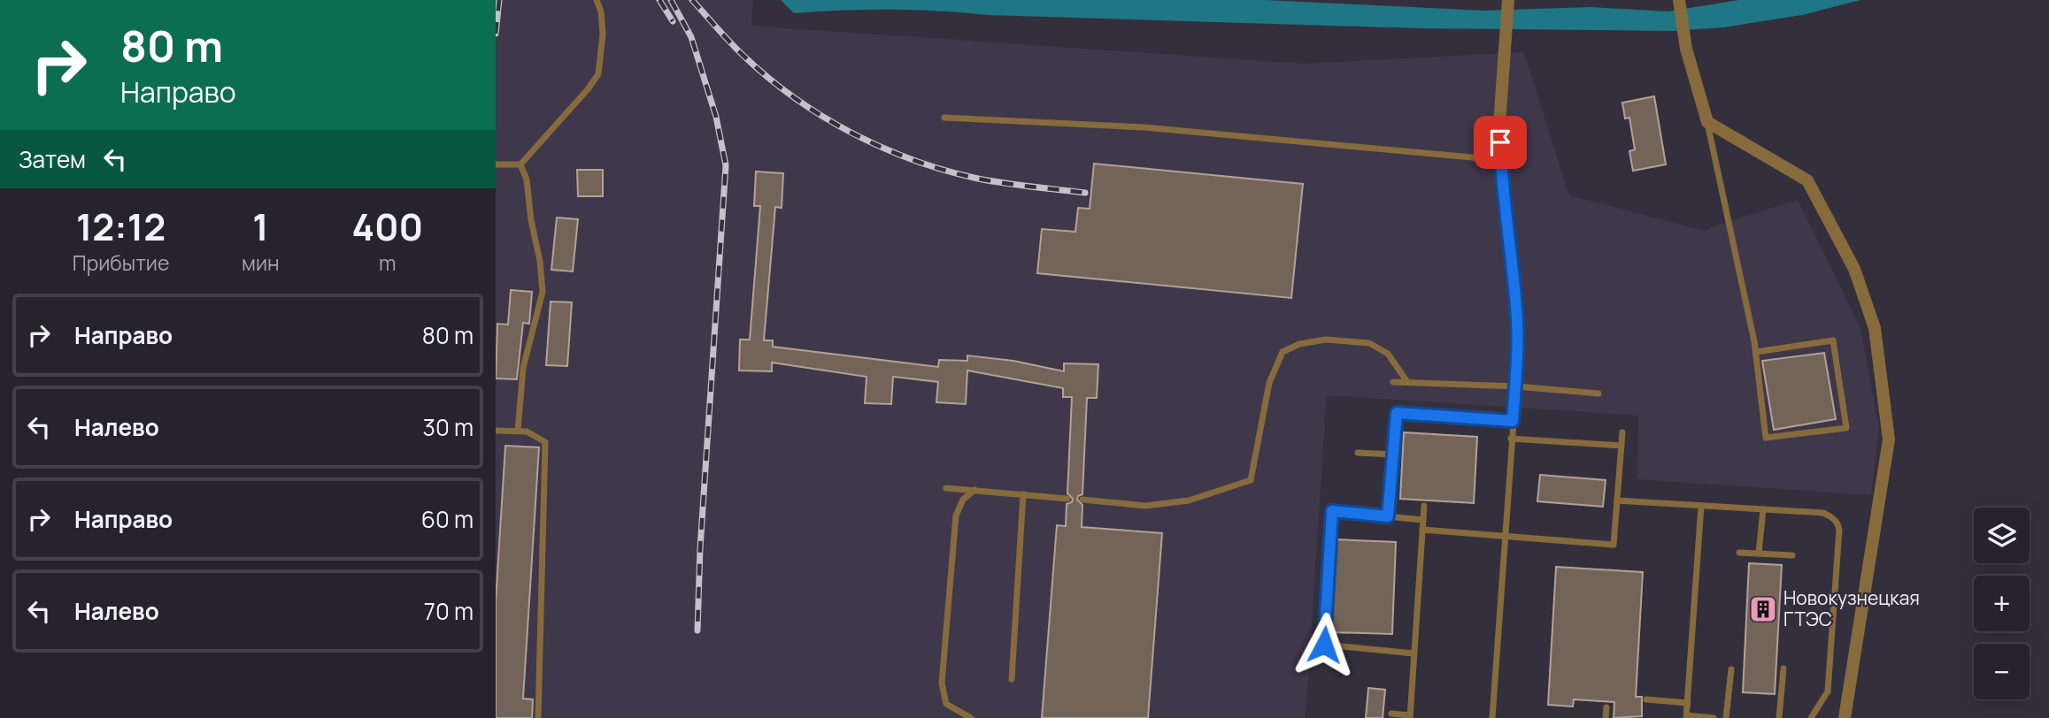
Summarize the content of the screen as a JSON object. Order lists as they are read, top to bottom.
{
  "places": {
    "building": ["Новокузнецкая ГТЭС"]
  },
  "page": {
    "turn": ["80 m", "Направо"],
    "then": "Затем",
    "eta": [
      "12:12",
      "Прибытие",
      "1",
      "мин",
      "400",
      "m"
    ],
    "list": [
      {
        "name": "Направо",
        "value": "80 m"
      },
      {
        "name": "Налево",
        "value": "30 m"
      },
      {
        "name": "Направо",
        "value": "60 m"
      },
      {
        "name": "Налево",
        "value": "70 m"
      }
    ],
    "map_buttons": ["+", "−"]
  }
}
